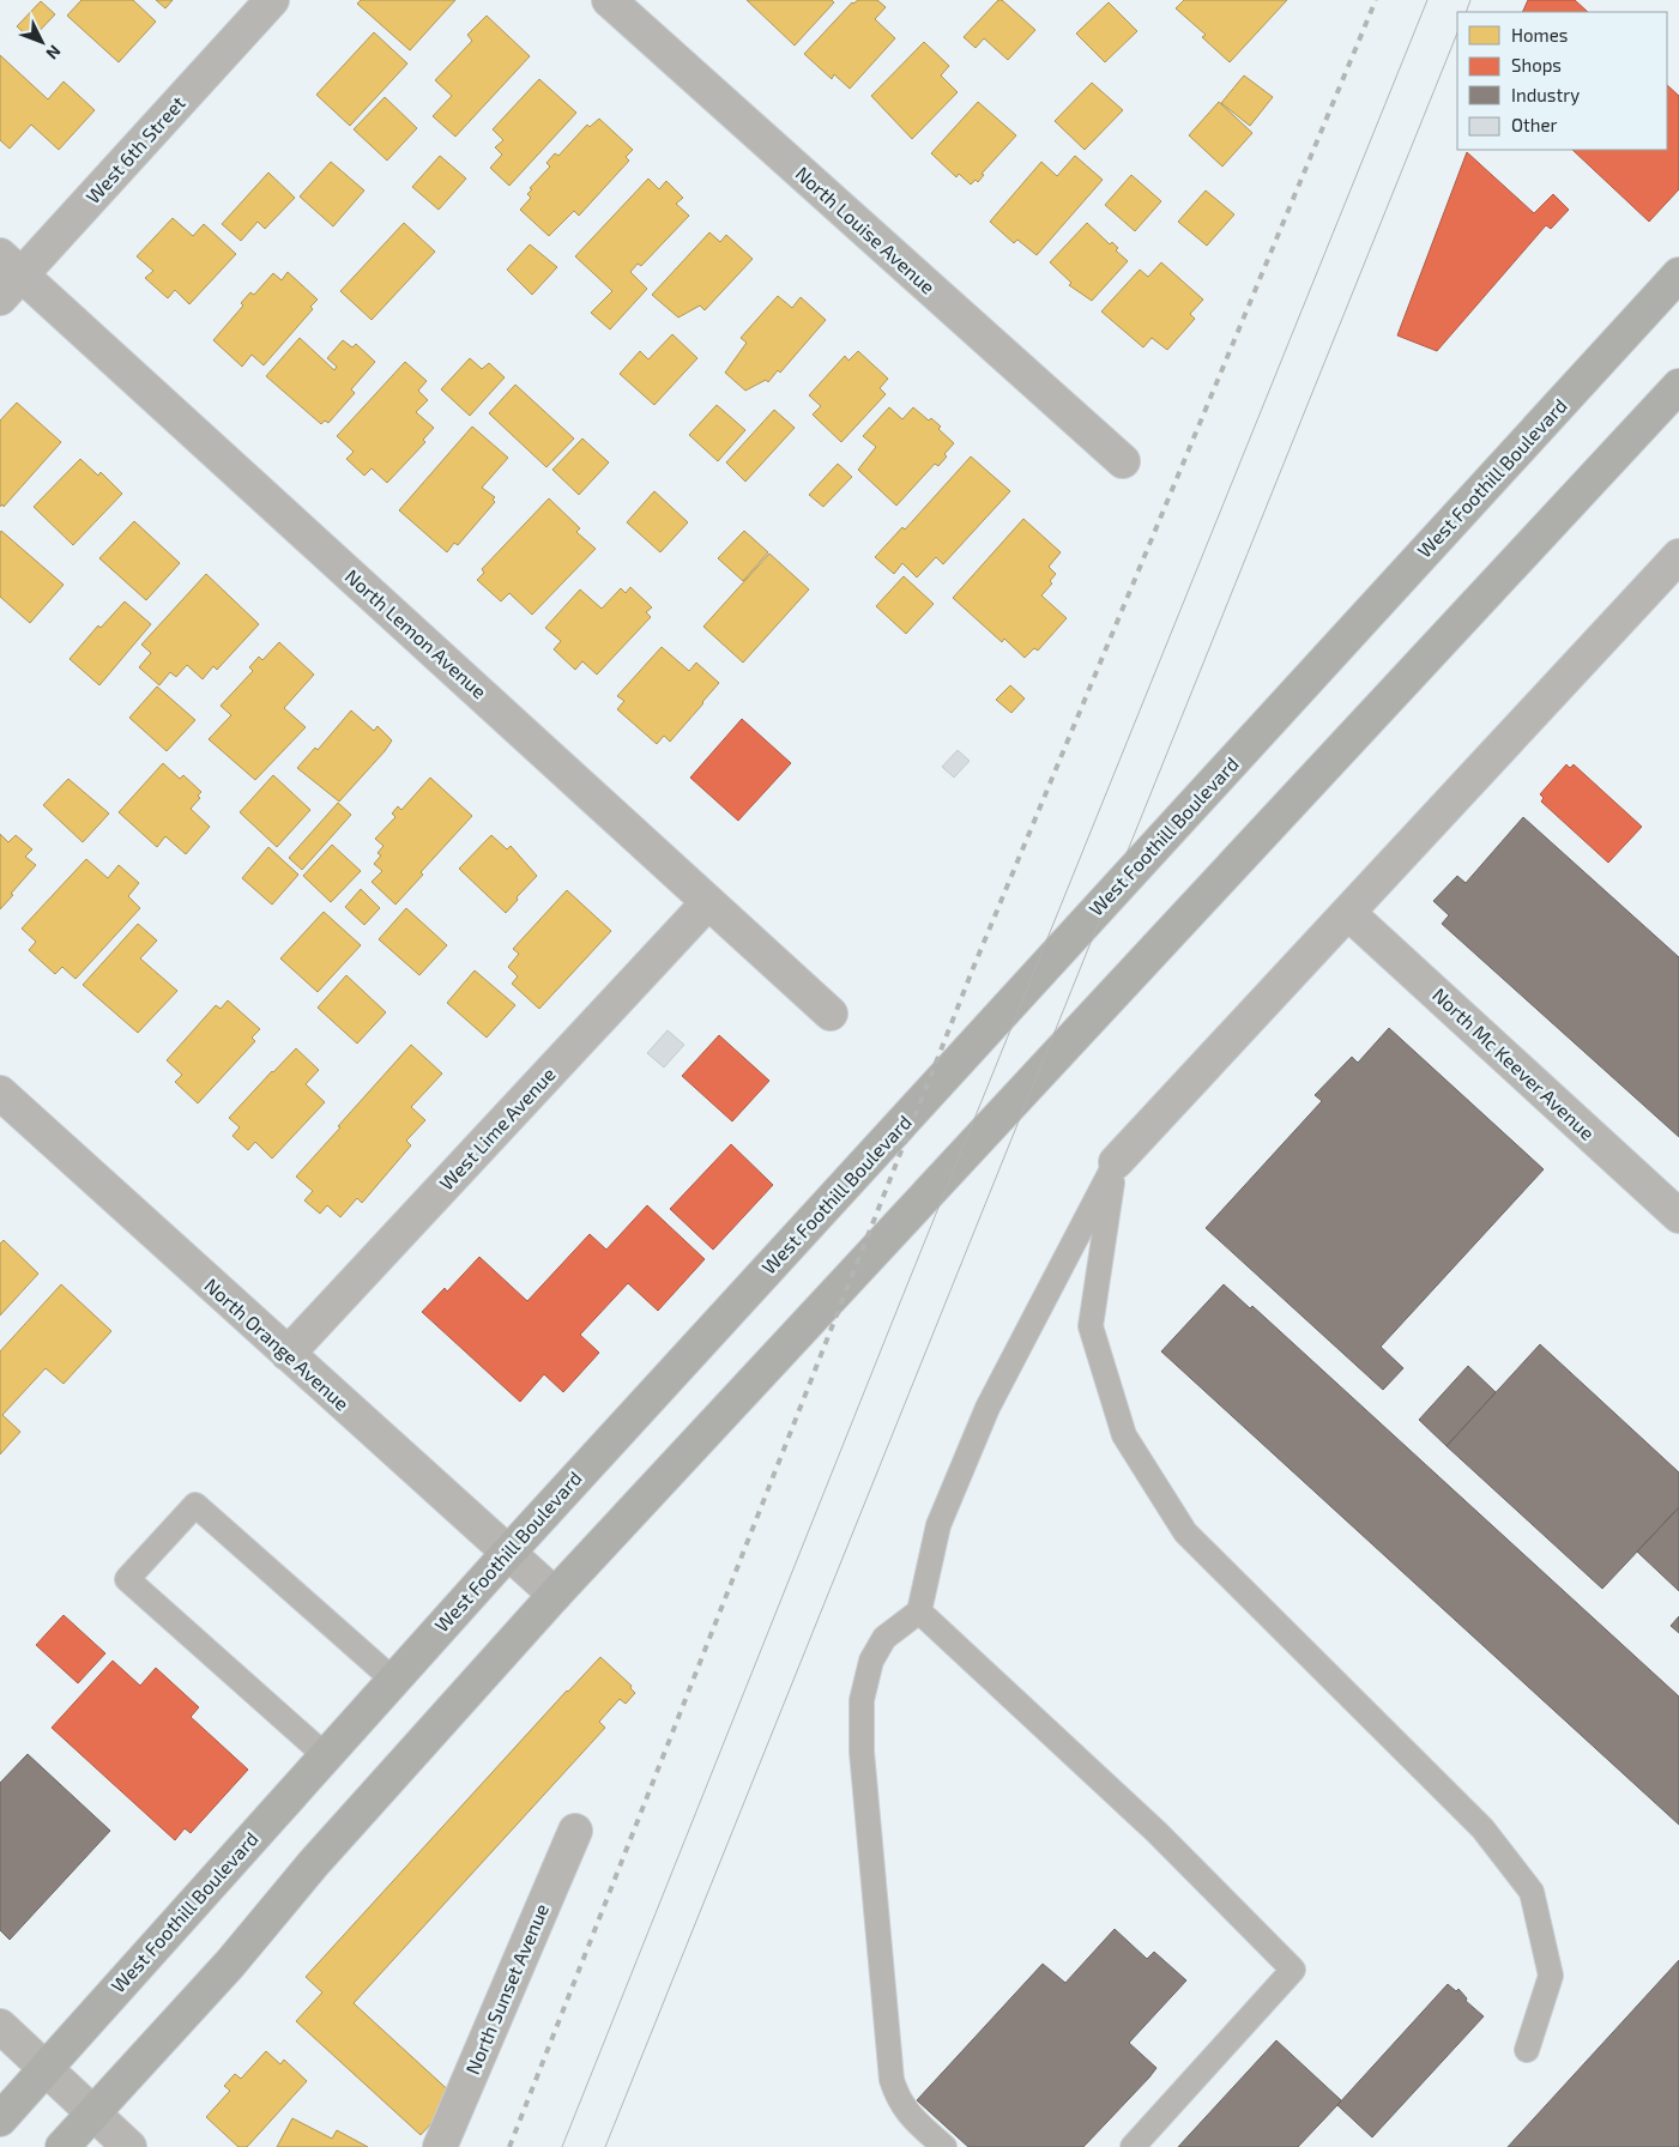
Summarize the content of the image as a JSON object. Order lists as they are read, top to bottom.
{
  "streets": {
    "main road": ["West Foothill Boulevard"],
    "street": [
      "West 6th Street",
      "North Louise Avenue",
      "North Lemon Avenue",
      "North Mc Keever Avenue",
      "West Lime Avenue",
      "North Orange Avenue",
      "North Sunset Avenue"
    ]
  },
  "crossings": [
    ["West 6th Street", "North Lemon Avenue"],
    ["West Foothill Boulevard", "North Orange Avenue"],
    ["North Lemon Avenue", "West Lime Avenue"],
    ["West Lime Avenue", "North Orange Avenue"]
  ],
  "legend": [
    "Homes",
    "Shops",
    "Industry",
    "Other"
  ],
  "north": "bottom right"
}
